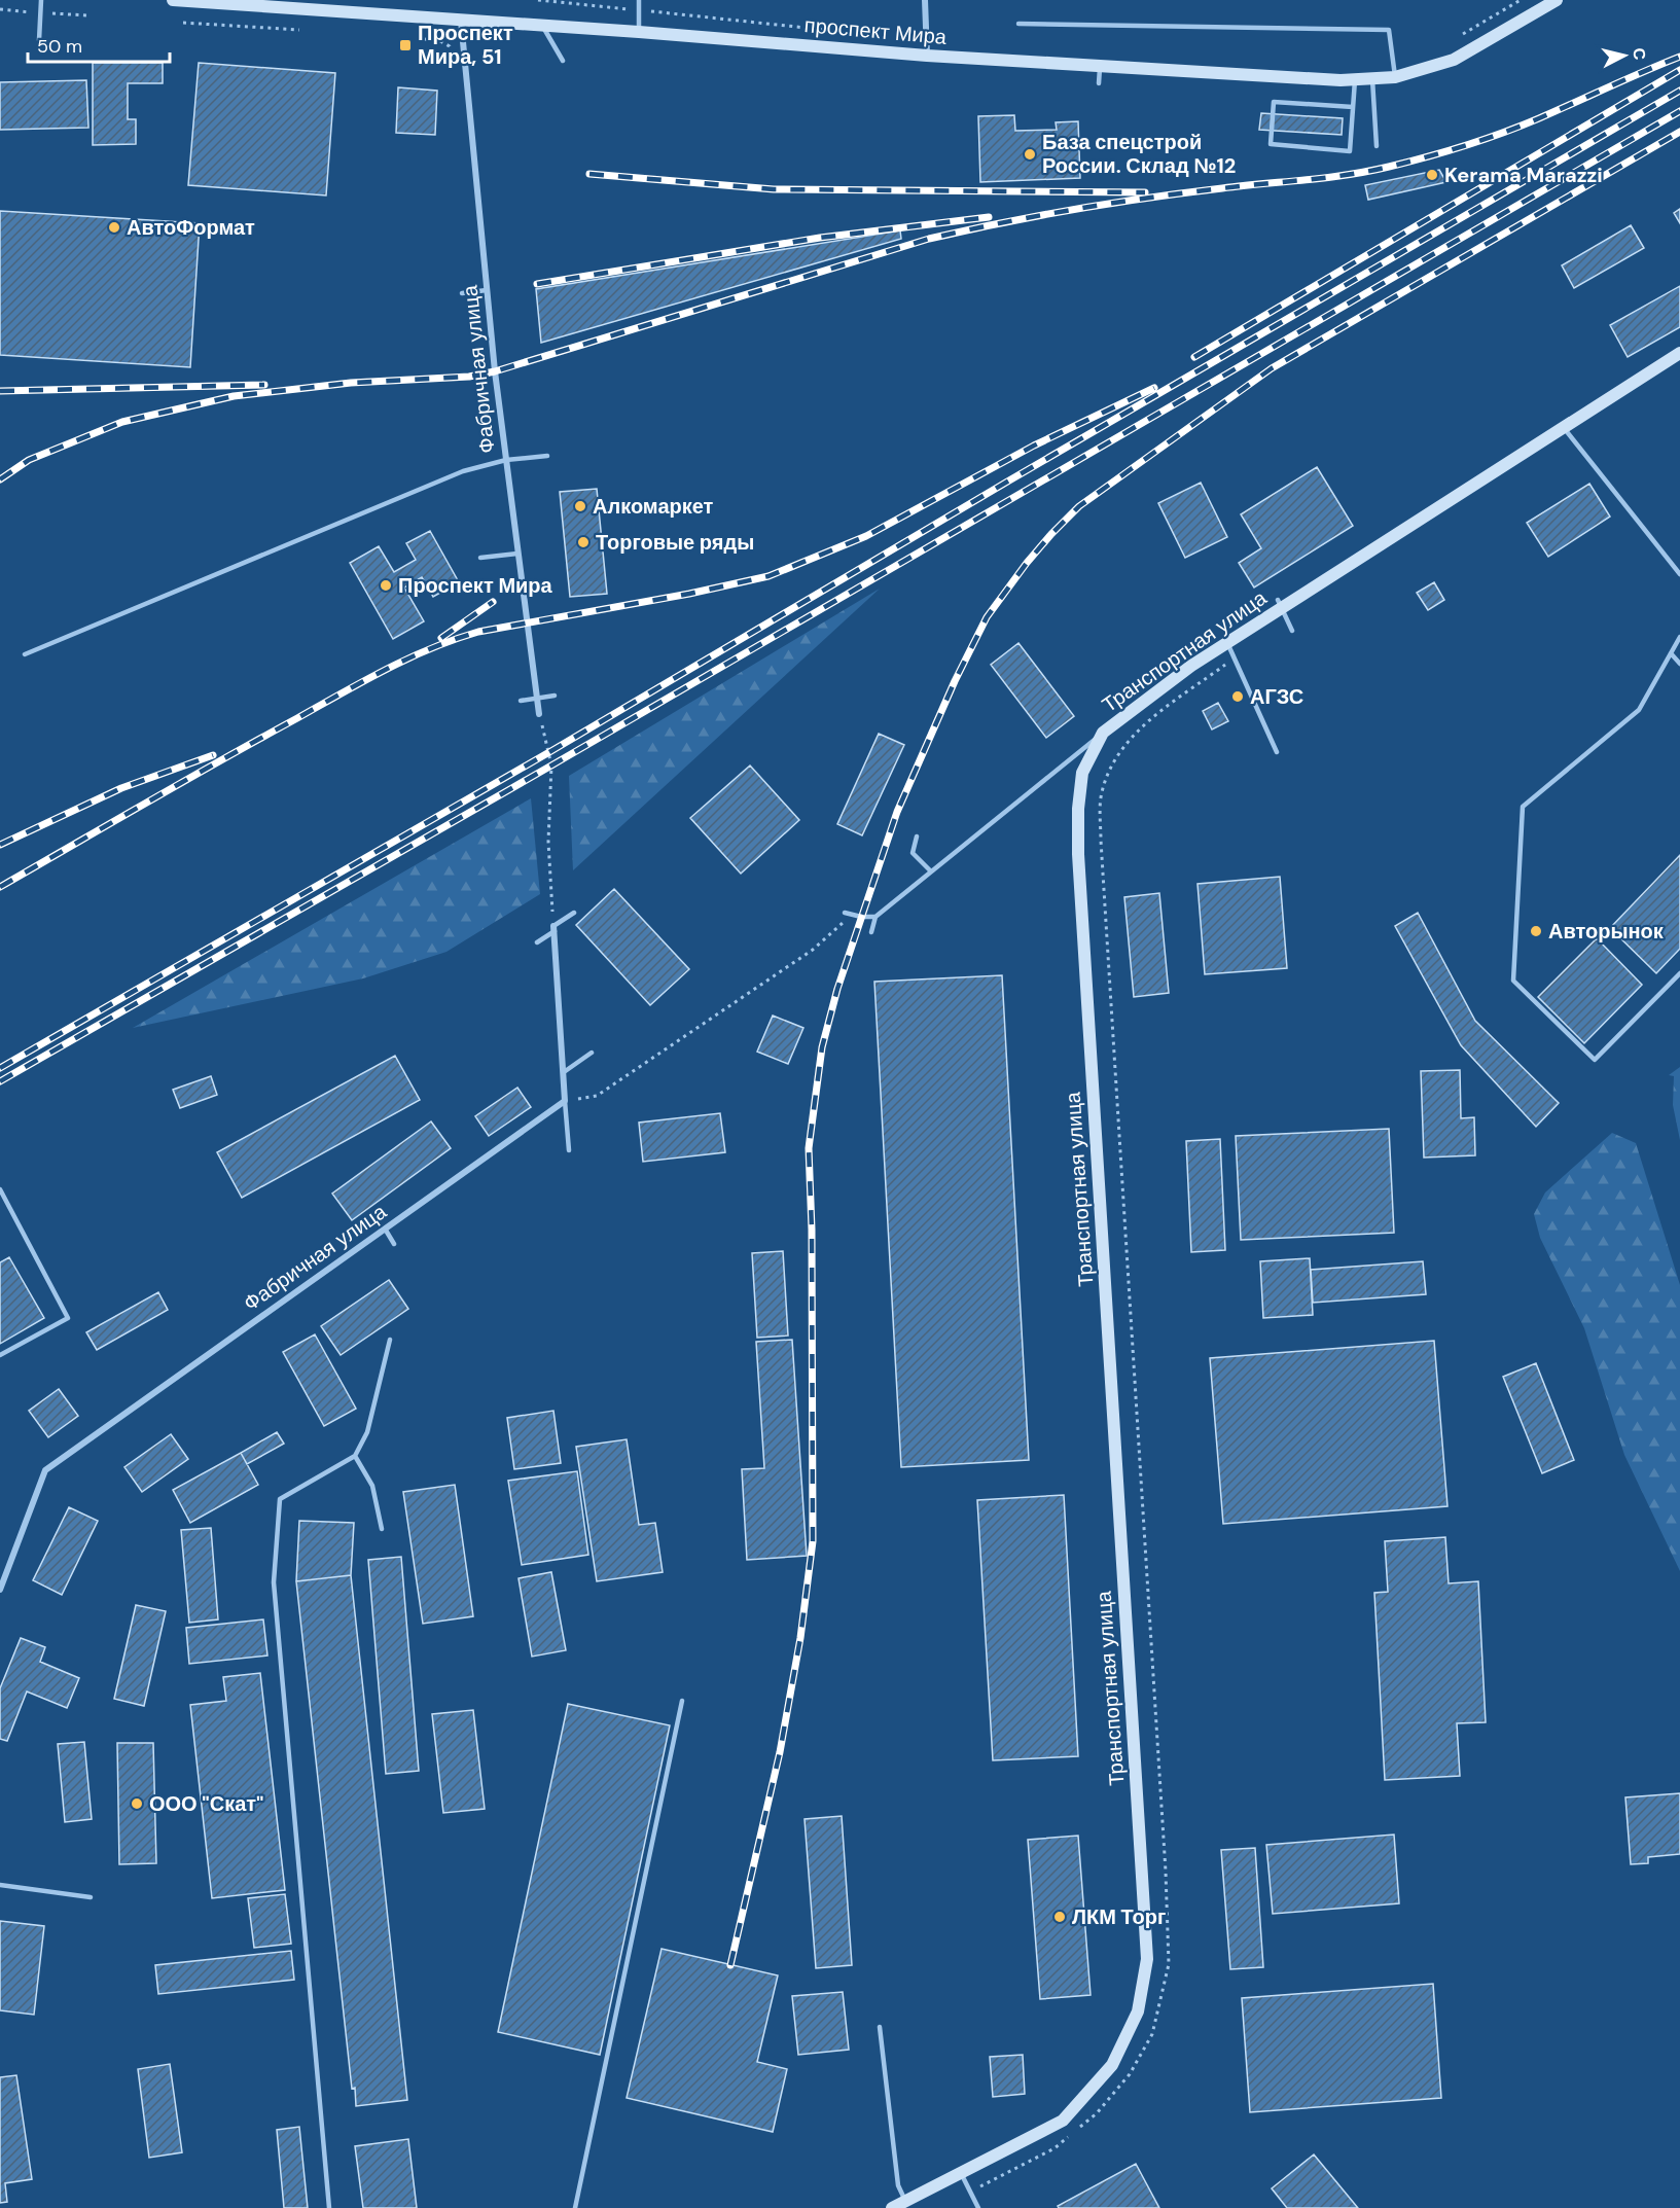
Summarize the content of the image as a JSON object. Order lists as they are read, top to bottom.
{
  "streets": {
    "street": ["проспект Мира", "Фабричная улица", "Транспортная улица"]
  },
  "crossings": [
    ["проспект Мира", "Фабричная улица"]
  ],
  "places": {
    "transit": ["Проспект Мира, 51"],
    "other": [
      "База спецстрой России. Склад №12",
      "Kerama Marazzi",
      "АвтоФормат",
      "Алкомаркет",
      "Торговые ряды",
      "Проспект Мира",
      "АГЗС",
      "Авторынок",
      "ООО \"Скат\"",
      "ЛКМ Торг"
    ]
  },
  "scale_bar": "50 m",
  "north": "right"
}
